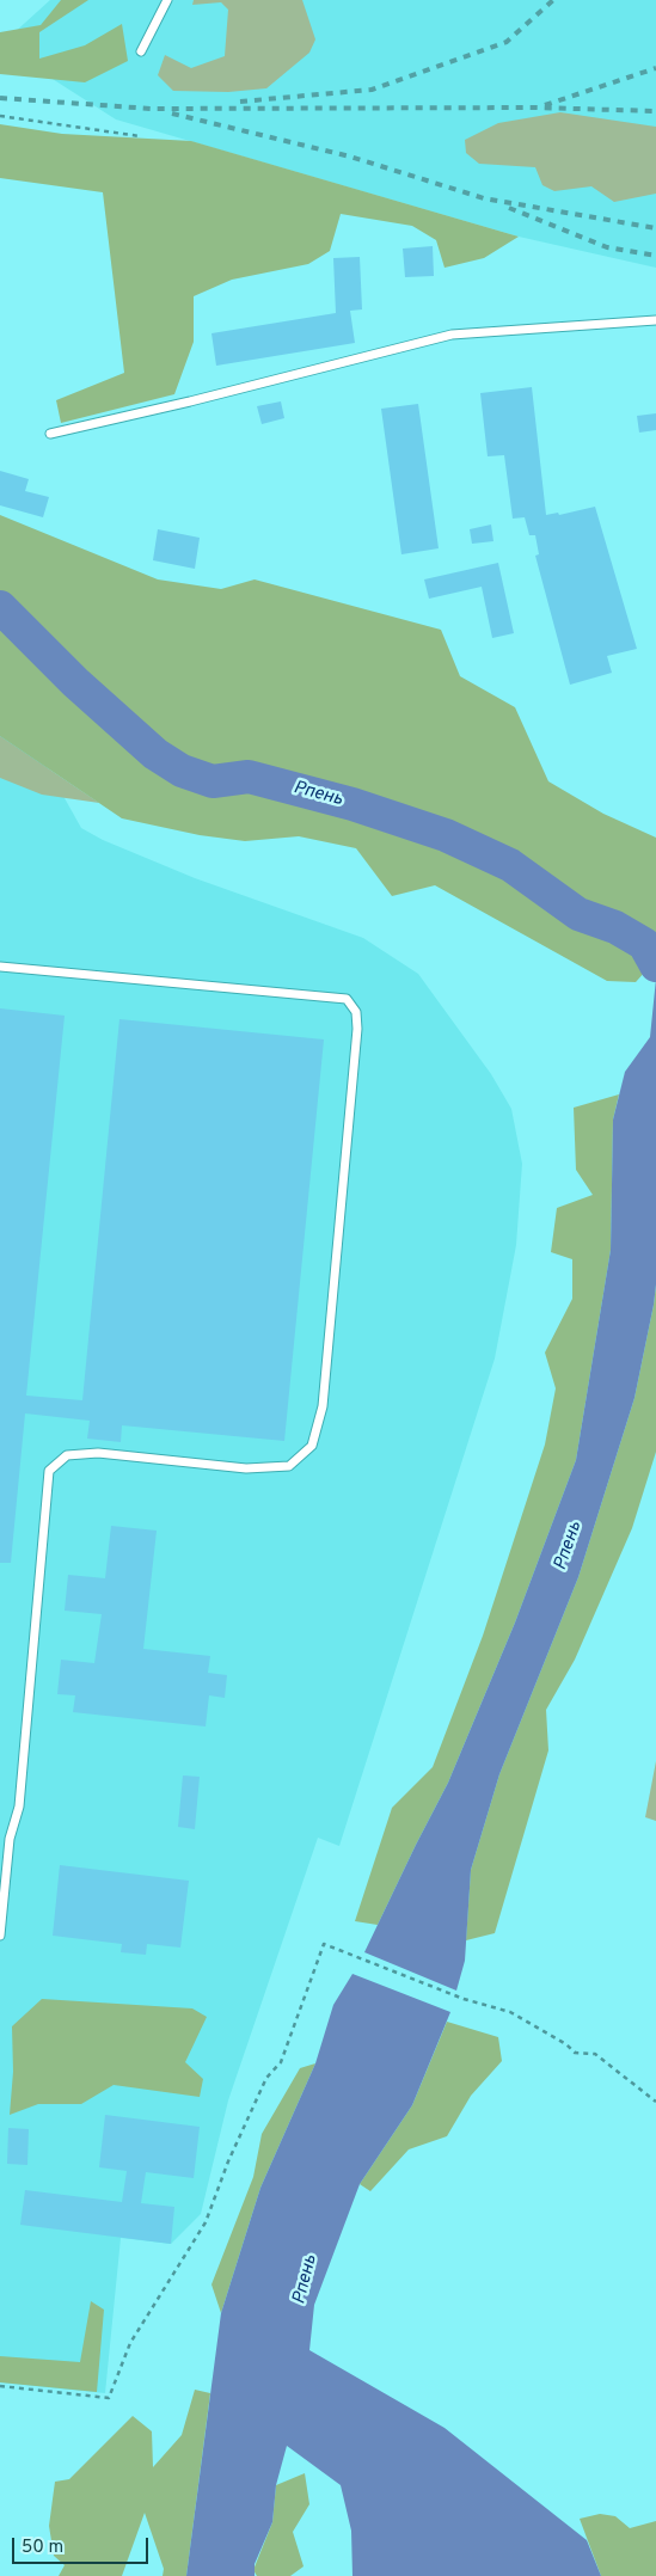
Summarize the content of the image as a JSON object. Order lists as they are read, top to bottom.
{
  "water": ["Рпень"],
  "scale_bar": "50 m"
}
